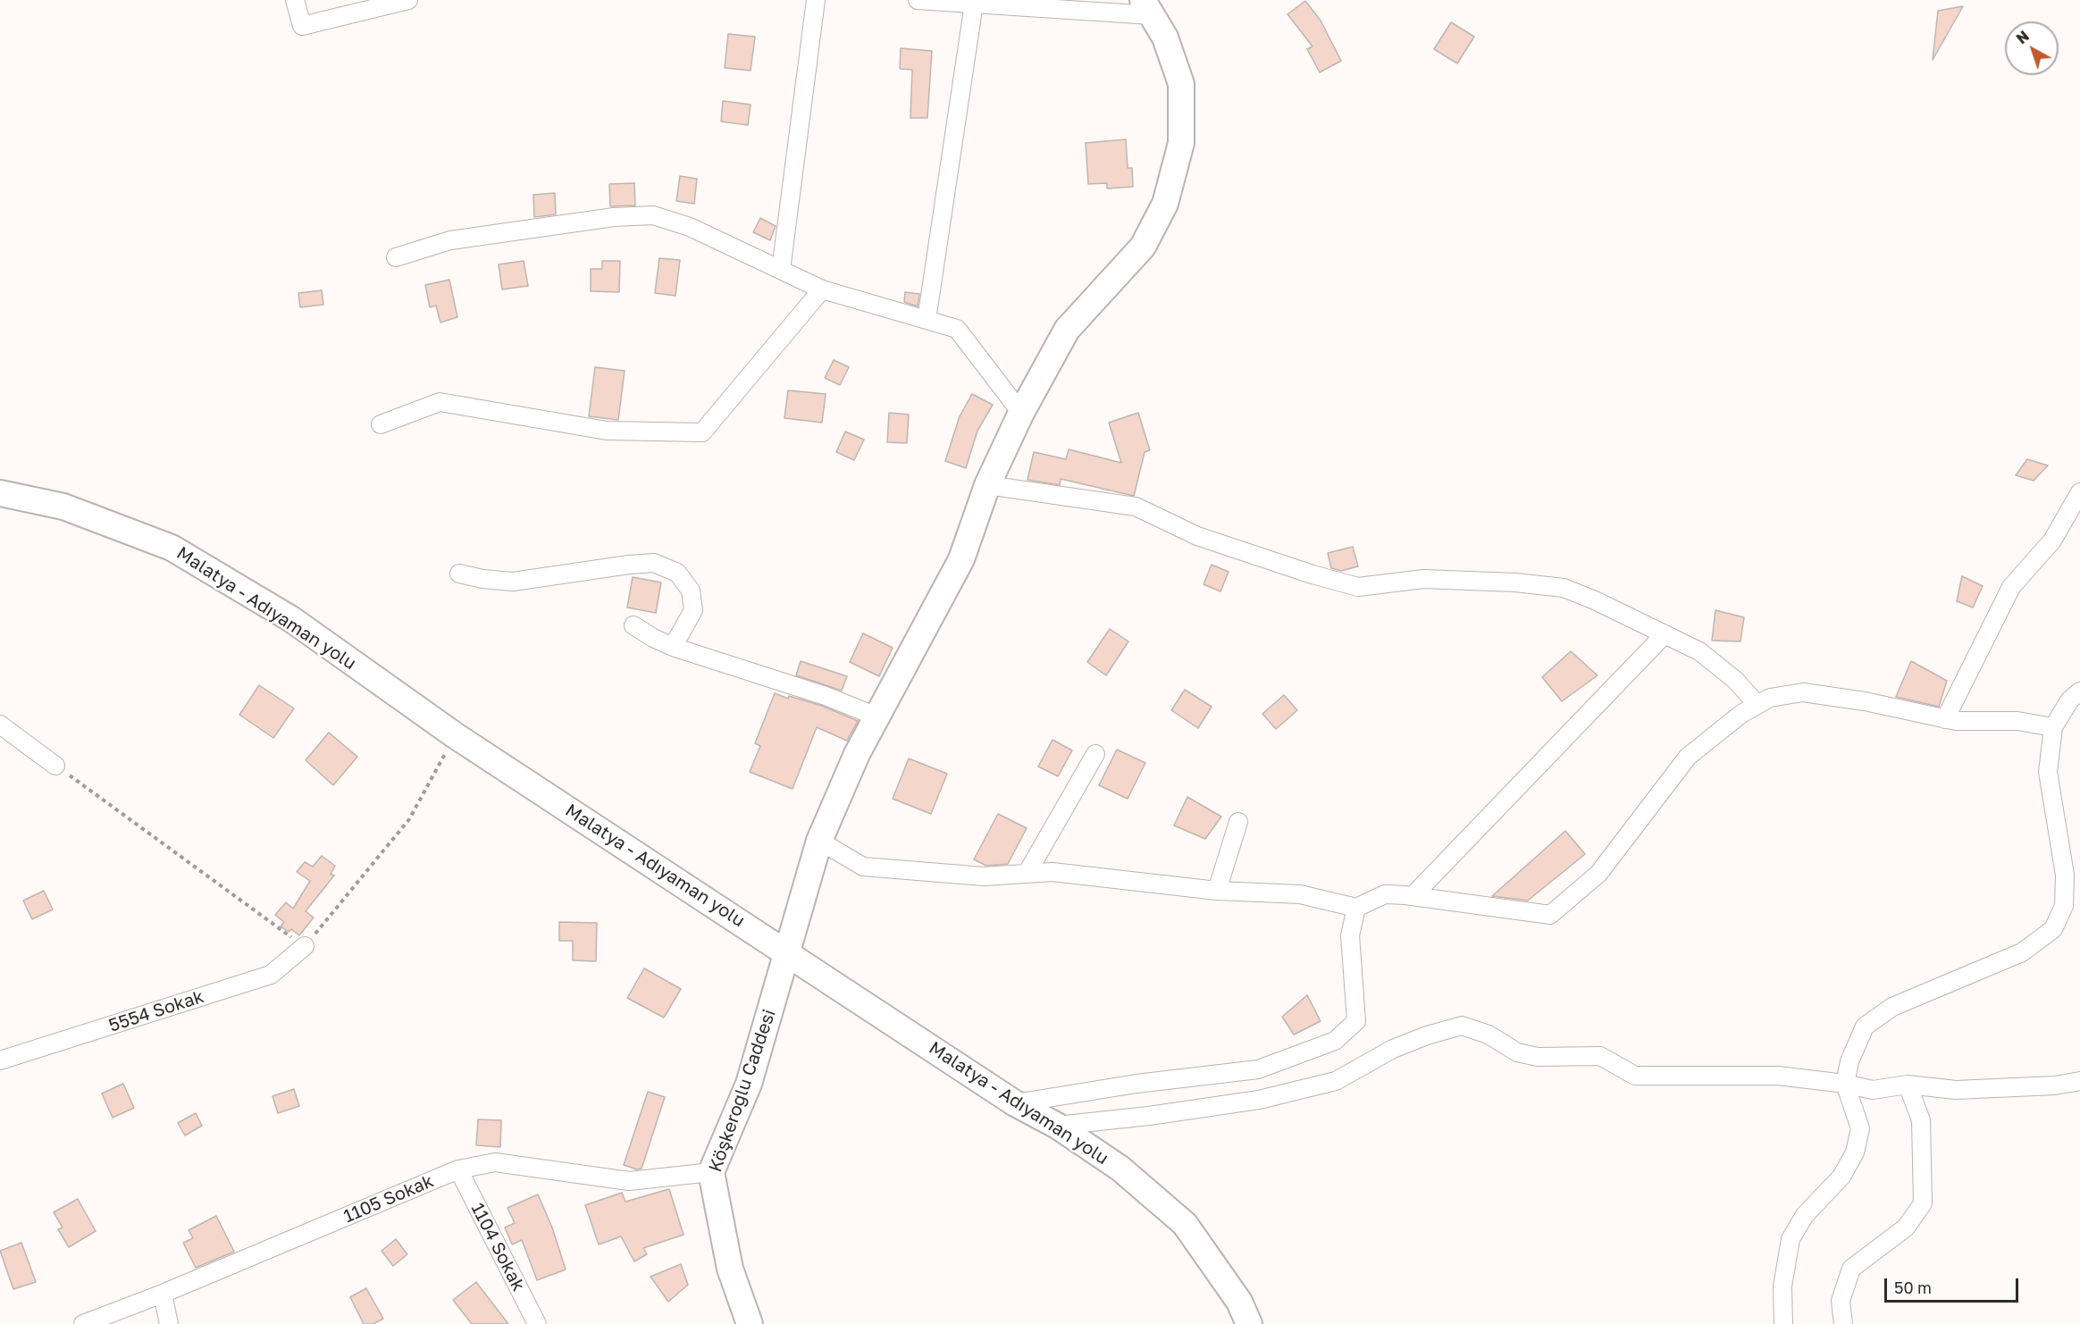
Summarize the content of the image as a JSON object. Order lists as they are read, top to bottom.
{
  "streets": {
    "main road": ["Malatya - Adıyaman yolu", "Köşkeroğlu Caddesi"],
    "street": ["5554 Sokak", "1105 Sokak", "1104 Sokak"]
  },
  "crossings": [
    ["Malatya - Adıyaman yolu", "Köşkeroğlu Caddesi"],
    ["Köşkeroğlu Caddesi", "1105 Sokak"],
    ["1105 Sokak", "1104 Sokak"]
  ],
  "scale_bar": "50 m",
  "north": "top left"
}
